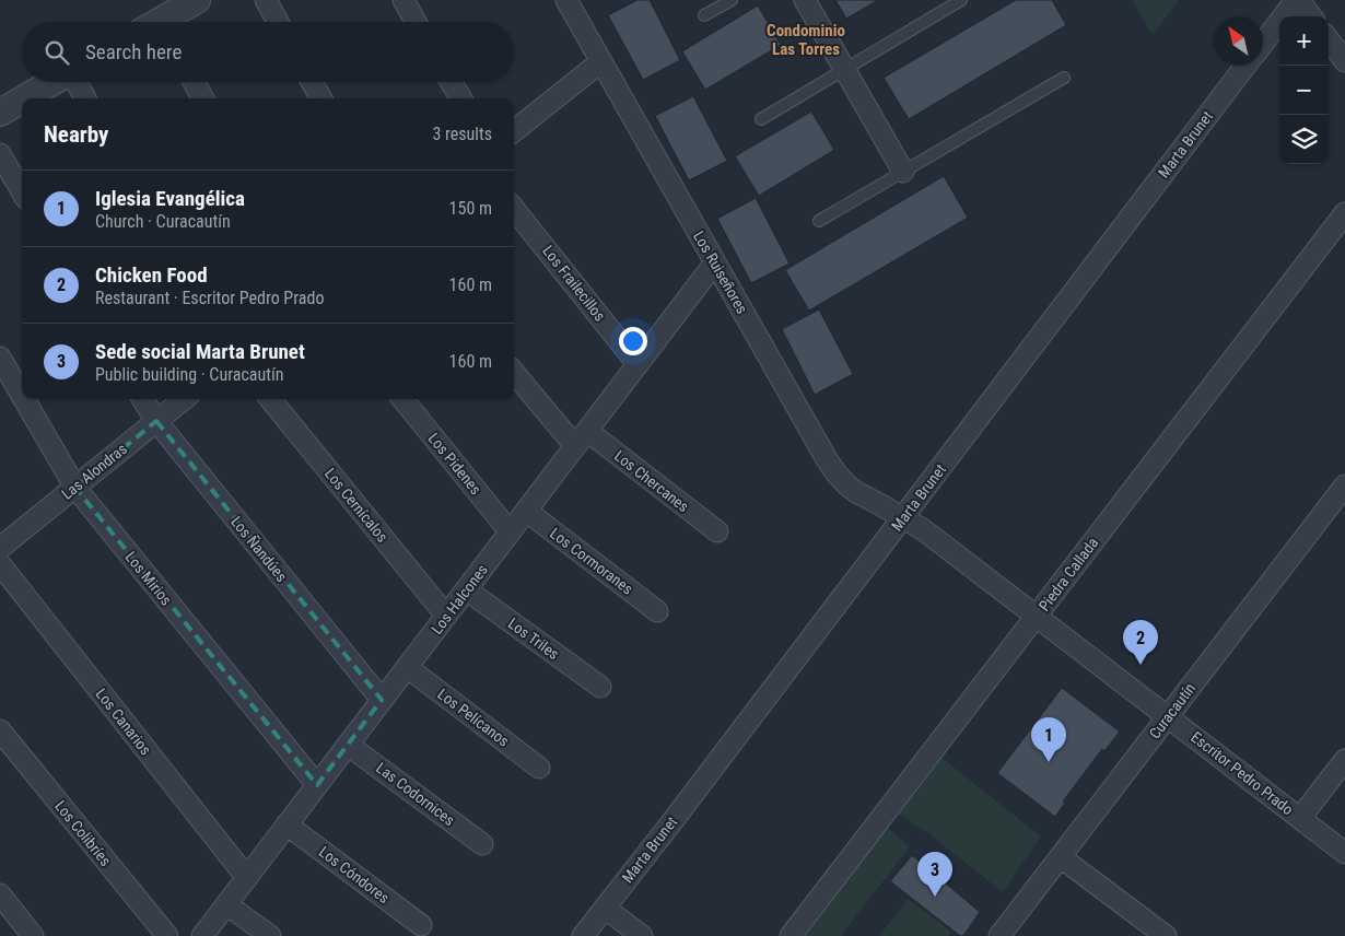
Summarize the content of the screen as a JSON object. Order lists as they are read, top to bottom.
{
  "streets": {
    "street": [
      "Marta Brunet",
      "Los Ruiseñores",
      "Los Frailecillos",
      "Los Pidenes",
      "Las Alondras",
      "Los Chercanes",
      "Los Cernícalos",
      "Los Ñandúes",
      "Los Cormoranes",
      "Piedra Callada",
      "Los Mirios",
      "Los Halcones",
      "Los Triles",
      "Curacautín",
      "Los Pelícanos",
      "Los Canarios",
      "Escritor Pedro Prado",
      "Las Codornices",
      "Los Colibríes",
      "Los Cóndores"
    ]
  },
  "crossings": [
    ["Marta Brunet", "Los Ruiseñores"],
    ["Marta Brunet", "Escritor Pedro Prado"],
    ["Los Ruiseñores", "Los Halcones"],
    ["Los Ruiseñores", "Escritor Pedro Prado"],
    ["Los Frailecillos", "Los Halcones"],
    ["Los Pidenes", "Los Halcones"],
    ["Las Alondras", "Los Ñandúes"],
    ["Las Alondras", "Los Mirios"],
    ["Los Chercanes", "Los Halcones"],
    ["Los Cernícalos", "Los Halcones"],
    ["Los Ñandúes", "Los Halcones"],
    ["Los Cormoranes", "Los Halcones"],
    ["Piedra Callada", "Escritor Pedro Prado"],
    ["Los Mirios", "Los Halcones"],
    ["Los Halcones", "Los Triles"],
    ["Los Halcones", "Los Pelícanos"],
    ["Los Halcones", "Los Canarios"],
    ["Los Halcones", "Las Codornices"],
    ["Los Halcones", "Los Cóndores"],
    ["Curacautín", "Escritor Pedro Prado"]
  ],
  "districts": ["Condominio Las Torres"],
  "north": "top left",
  "page": {
    "map_buttons": ["+", "−"],
    "search": "Search here",
    "heading": ["Nearby", "3 results"],
    "list": [
      {
        "mark": "1",
        "name": "Iglesia Evangélica",
        "note": "Church · Curacautín",
        "value": "150 m"
      },
      {
        "mark": "2",
        "name": "Chicken Food",
        "note": "Restaurant · Escritor Pedro Prado",
        "value": "160 m"
      },
      {
        "mark": "3",
        "name": "Sede social Marta Brunet",
        "note": "Public building · Curacautín",
        "value": "160 m"
      }
    ],
    "pins": ["2", "1", "3"]
  }
}
